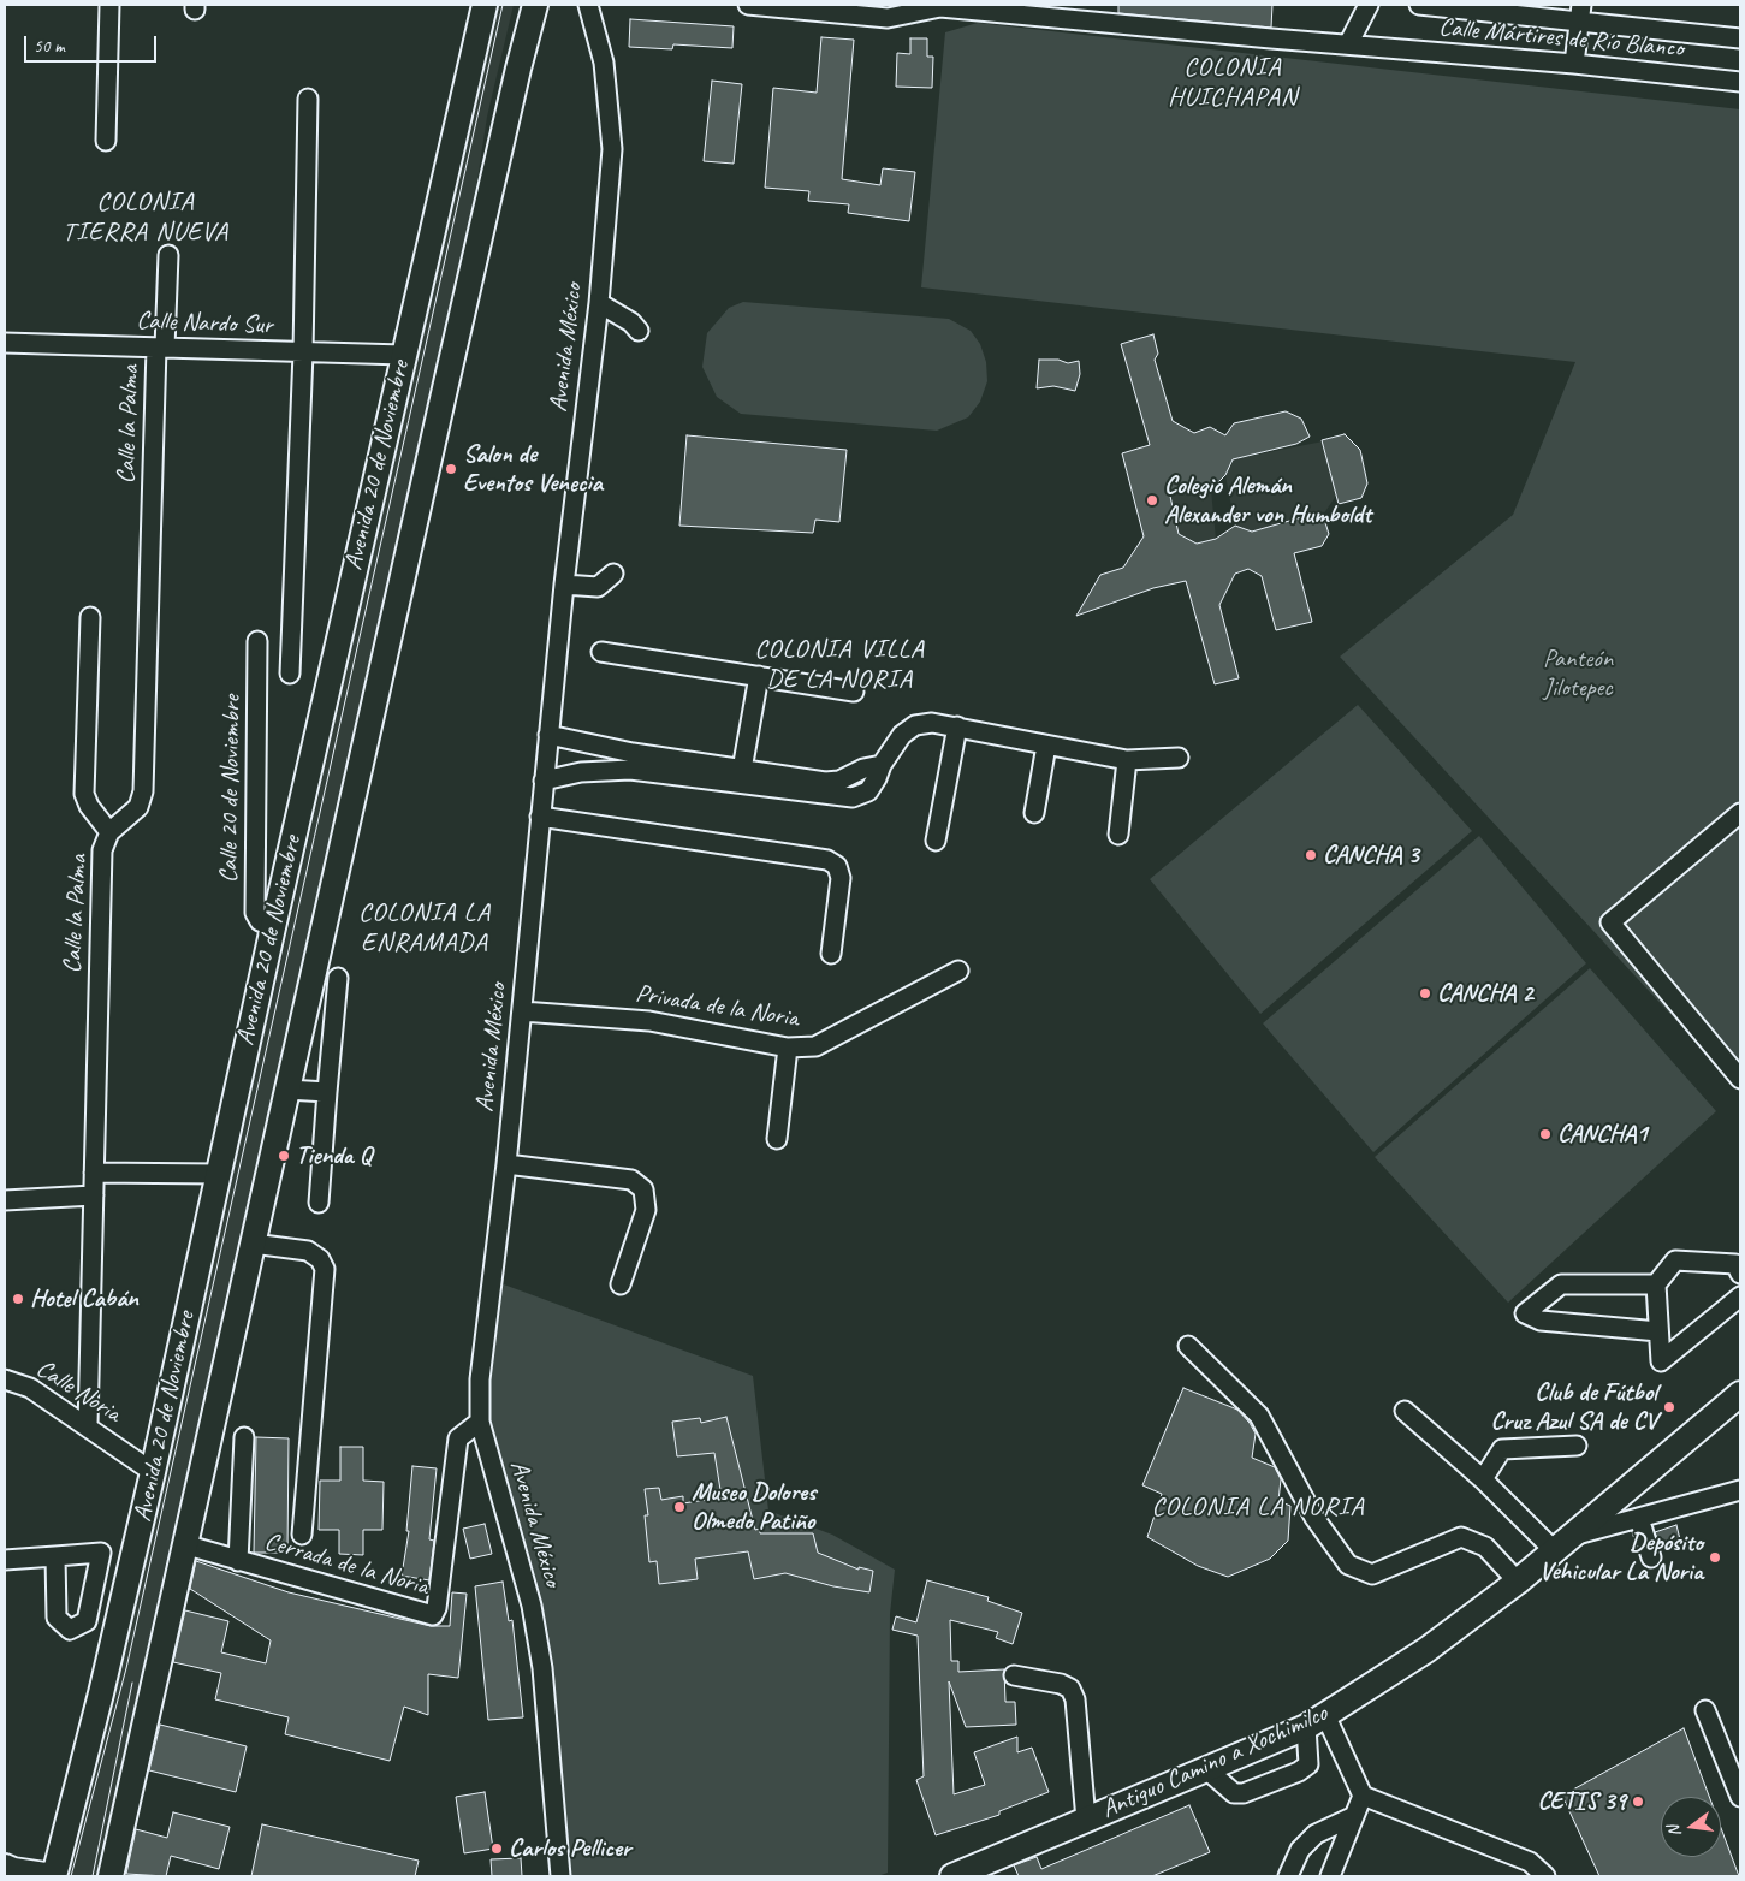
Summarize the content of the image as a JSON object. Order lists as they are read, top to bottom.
{
  "streets": {
    "main road": ["Avenida 20 de Noviembre", "Antiguo Camino a Xochimilco"],
    "street": [
      "Calle Mártires de Río Blanco",
      "Calle Nardo Sur",
      "Avenida México",
      "Calle la Palma",
      "Calle 20 de Noviembre",
      "Privada de la Noria",
      "Calle Noria",
      "Cerrada de la Noria"
    ]
  },
  "crossings": [
    ["Calle Nardo Sur", "Calle la Palma"],
    ["Calle Nardo Sur", "Avenida 20 de Noviembre"],
    ["Avenida México", "Privada de la Noria"],
    ["Avenida México", "Cerrada de la Noria"],
    ["Calle la Palma", "Calle Noria"],
    ["Avenida 20 de Noviembre", "Calle 20 de Noviembre"],
    ["Avenida 20 de Noviembre", "Calle Noria"],
    ["Avenida 20 de Noviembre", "Cerrada de la Noria"]
  ],
  "districts": [
    "COLONIA HUICHAPAN",
    "COLONIA TIERRA NUEVA",
    "COLONIA VILLA DE LA NORIA",
    "COLONIA LA ENRAMADA",
    "COLONIA LA NORIA"
  ],
  "parks": ["Panteón Jilotepec"],
  "places": [
    "Salon de Eventos Venecia",
    "Colegio Alemán Alexander von Humboldt",
    "CANCHA 3",
    "CANCHA 2",
    "CANCHA1",
    "Tienda Q",
    "Hotel Cabán",
    "Club de Fútbol Cruz Azul SA de CV",
    "Museo Dolores Olmedo Patiño",
    "Depósito Vehicular La Noria",
    "CETIS 39",
    "Carlos Pellicer"
  ],
  "scale_bar": "50 m",
  "north": "left"
}
